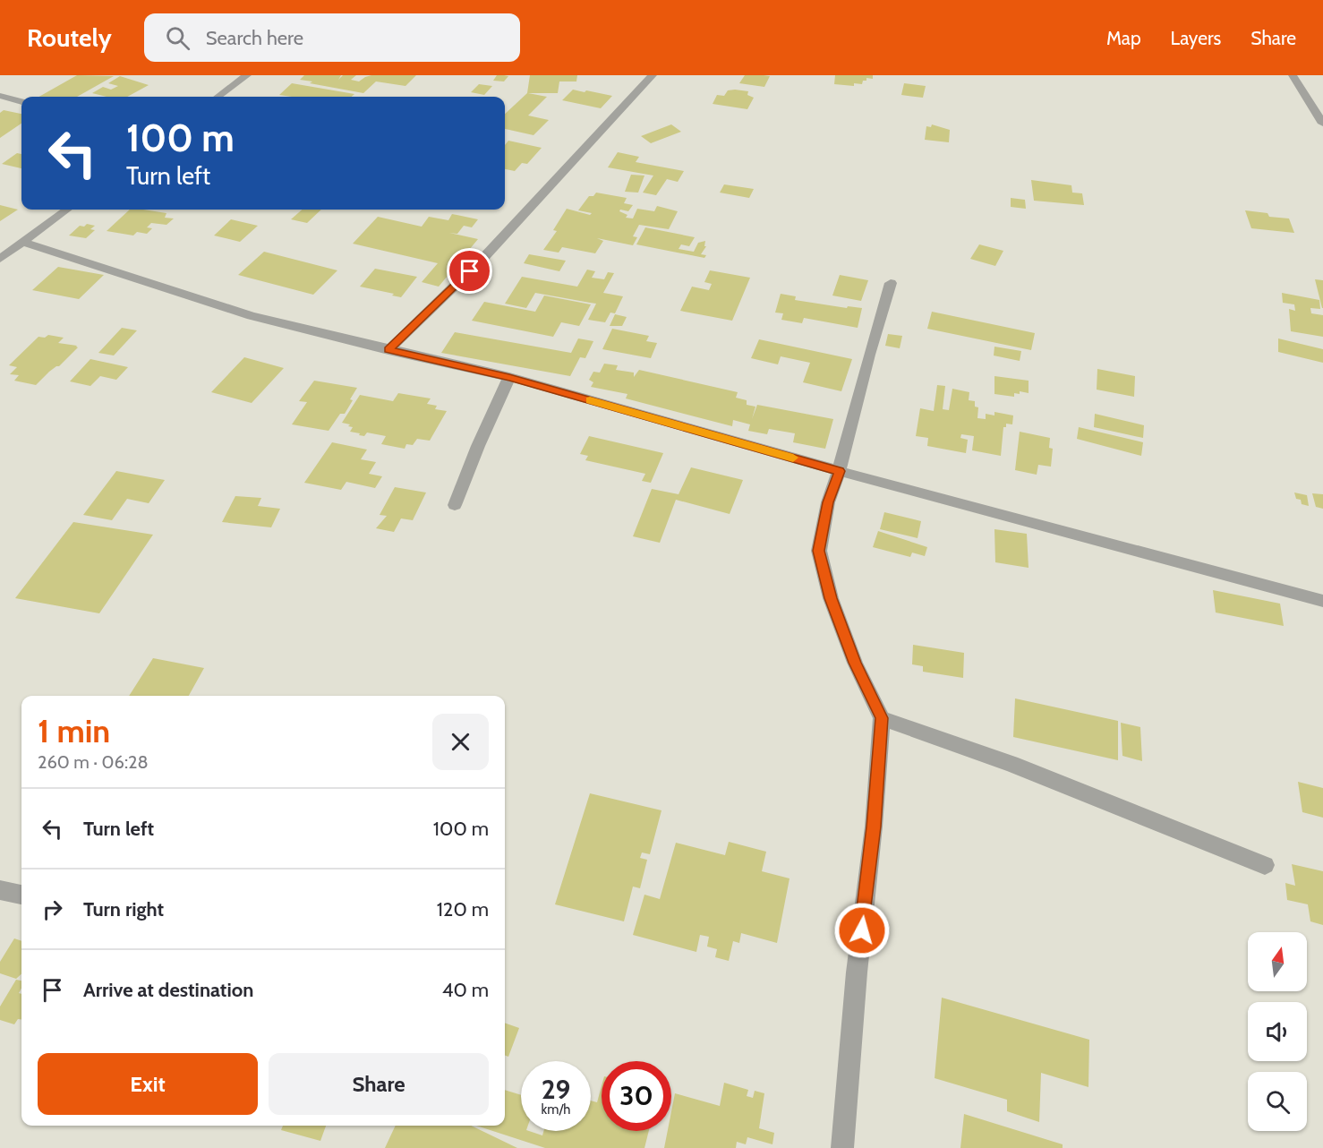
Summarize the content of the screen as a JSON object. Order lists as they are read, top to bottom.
{
  "north": "top",
  "page": {
    "header": "Routely",
    "search": "Search here",
    "nav": ["Map", "Layers", "Share"],
    "turn": ["100 m", "Turn left"],
    "heading": ["1 min", "260 m · 06:28"],
    "list": [
      {
        "name": "Turn left",
        "value": "100 m"
      },
      {
        "name": "Turn right",
        "value": "120 m"
      },
      {
        "name": "Arrive at destination",
        "value": "40 m"
      }
    ],
    "buttons": ["Exit", "Share"],
    "speed": "29 km/h",
    "limit": "30"
  }
}
